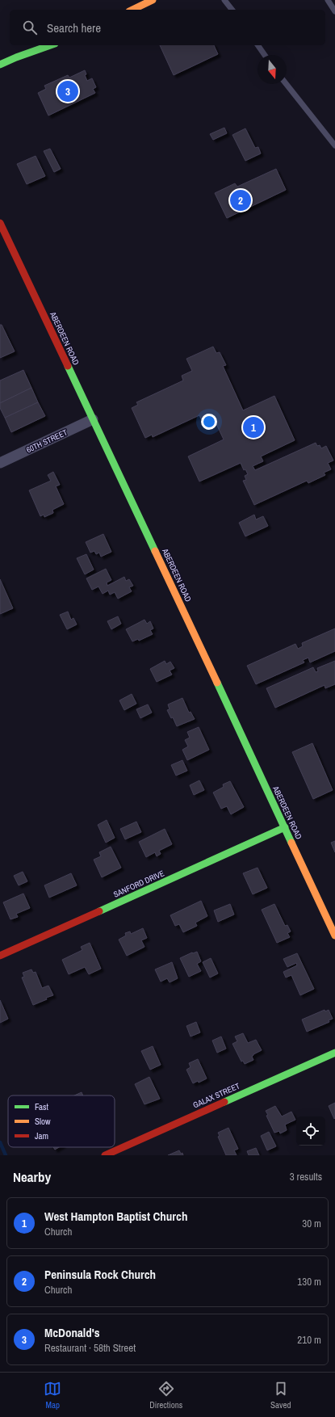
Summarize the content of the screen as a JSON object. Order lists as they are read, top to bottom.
{
  "streets": {
    "main road": ["ABERDEEN ROAD", "SANFORD DRIVE", "GALAX STREET"],
    "street": ["60TH STREET"]
  },
  "crossings": [
    ["ABERDEEN ROAD", "60TH STREET"],
    ["ABERDEEN ROAD", "SANFORD DRIVE"]
  ],
  "legend": ["Fast", "Slow", "Jam"],
  "north": "bottom",
  "page": {
    "search": "Search here",
    "pins": ["3", "2", "1"],
    "heading": ["Nearby", "3 results"],
    "list": [
      {
        "mark": "1",
        "name": "West Hampton Baptist Church",
        "note": "Church",
        "value": "30 m"
      },
      {
        "mark": "2",
        "name": "Peninsula Rock Church",
        "note": "Church",
        "value": "130 m"
      },
      {
        "mark": "3",
        "name": "McDonald's",
        "note": "Restaurant · 58th Street",
        "value": "210 m"
      }
    ],
    "nav": ["Map", "Directions", "Saved"]
  }
}
